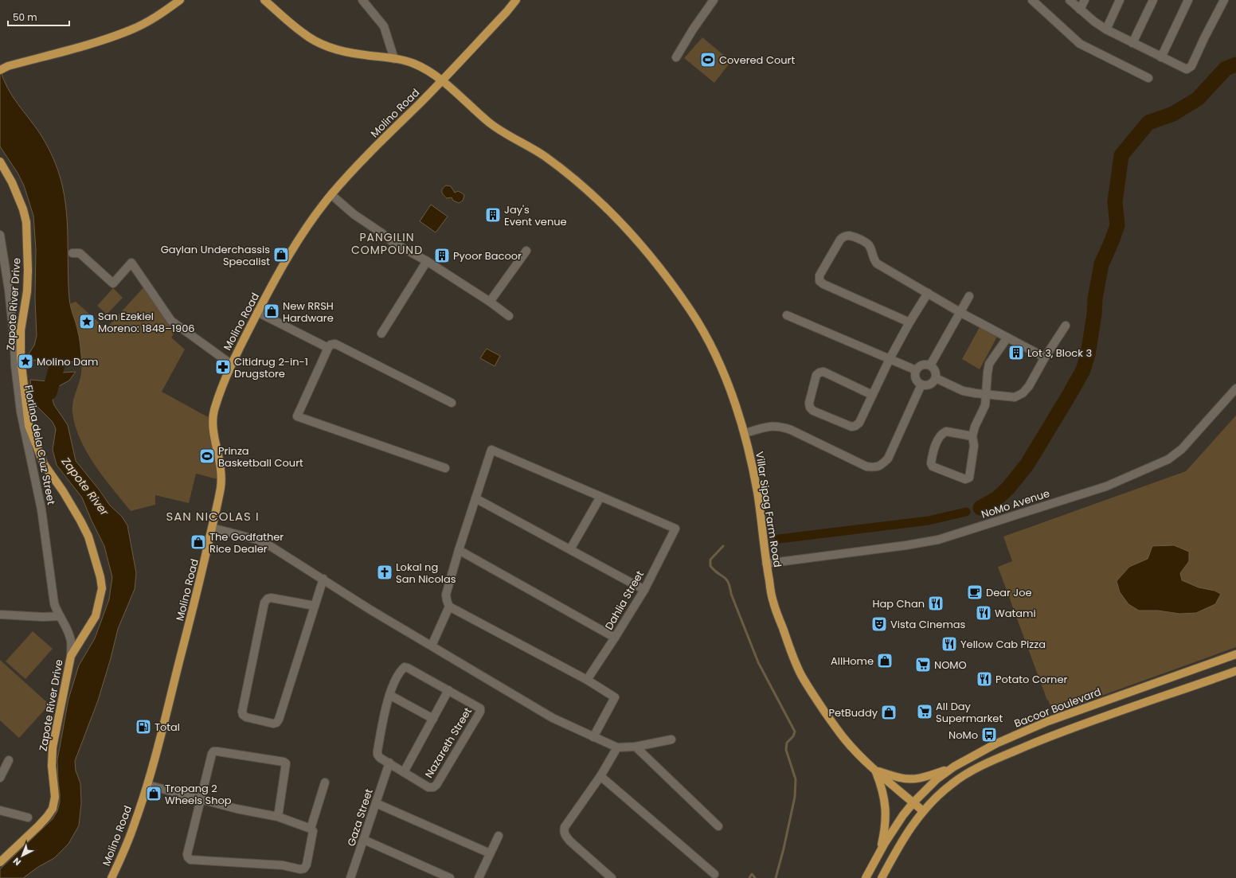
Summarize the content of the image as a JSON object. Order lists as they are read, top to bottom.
{
  "streets": {
    "main road": [
      "Molino Road",
      "Zapote River Drive",
      "Villar Sipag Farm Road",
      "Bacoor Boulevard"
    ],
    "street": [
      "Florlina dela Cruz Street",
      "NoMo Avenue",
      "Dahlia Street",
      "Nazareth Street",
      "Gaza Street"
    ]
  },
  "crossings": [
    ["Molino Road", "Villar Sipag Farm Road"],
    ["Zapote River Drive", "Florlina dela Cruz Street"],
    ["NoMo Avenue", "Villar Sipag Farm Road"],
    ["Villar Sipag Farm Road", "Bacoor Boulevard"]
  ],
  "districts": ["PANGILIN COMPOUND", "SAN NICOLAS I"],
  "water": ["Zapote River"],
  "places": {
    "sports": ["Covered Court", "Prinza Basketball Court"],
    "building": ["Jay's Event venue", "Pyoor Bacoor", "Lot 3, Block 3"],
    "shop": [
      "Gaylan Underchassis Specalist",
      "New RRSH Hardware",
      "The Godfather Rice Dealer",
      "AllHome",
      "PetBuddy",
      "Tropang 2 Wheels Shop"
    ],
    "place": ["San Ezekiel Moreno: 1848–1906", "Molino Dam"],
    "pharmacy": ["Citidrug 2-in-1 Drugstore"],
    "church": ["Lokal ng San Nicolas"],
    "cafe": ["Dear Joe"],
    "restaurant": [
      "Hap Chan",
      "Watami",
      "Yellow Cab Pizza",
      "Potato Corner"
    ],
    "theatre": ["Vista Cinemas"],
    "supermarket": ["NOMO", "All Day Supermarket"],
    "fuel station": ["Total"],
    "bus stop": ["NoMo"]
  },
  "scale_bar": "50 m",
  "north": "bottom left"
}
